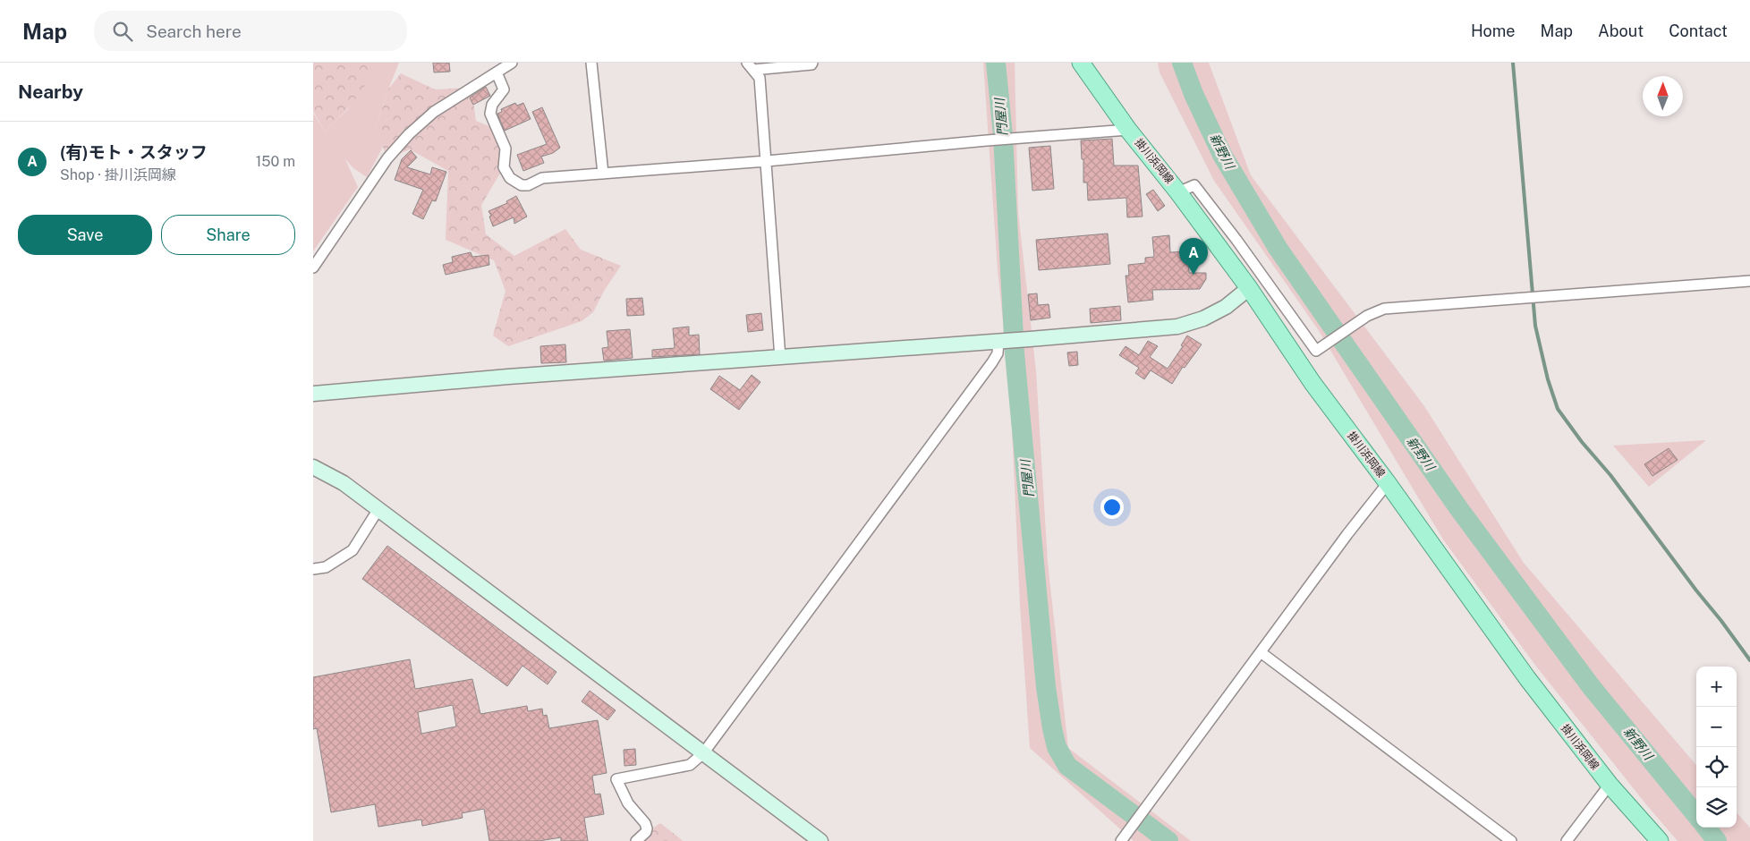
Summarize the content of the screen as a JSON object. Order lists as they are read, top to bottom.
{
  "streets": {
    "main road": ["掛川浜岡線"]
  },
  "water": ["門屋川", "新野川"],
  "north": "top",
  "page": {
    "header": "Map",
    "search": "Search here",
    "nav": [
      "Home",
      "Map",
      "About",
      "Contact"
    ],
    "heading": "Nearby",
    "list": [
      {
        "mark": "A",
        "name": "(有)モト・スタッフ",
        "note": "Shop · 掛川浜岡線",
        "value": "150 m"
      }
    ],
    "buttons": ["Save", "Share"],
    "pins": "A",
    "map_buttons": ["+", "−"]
  }
}
